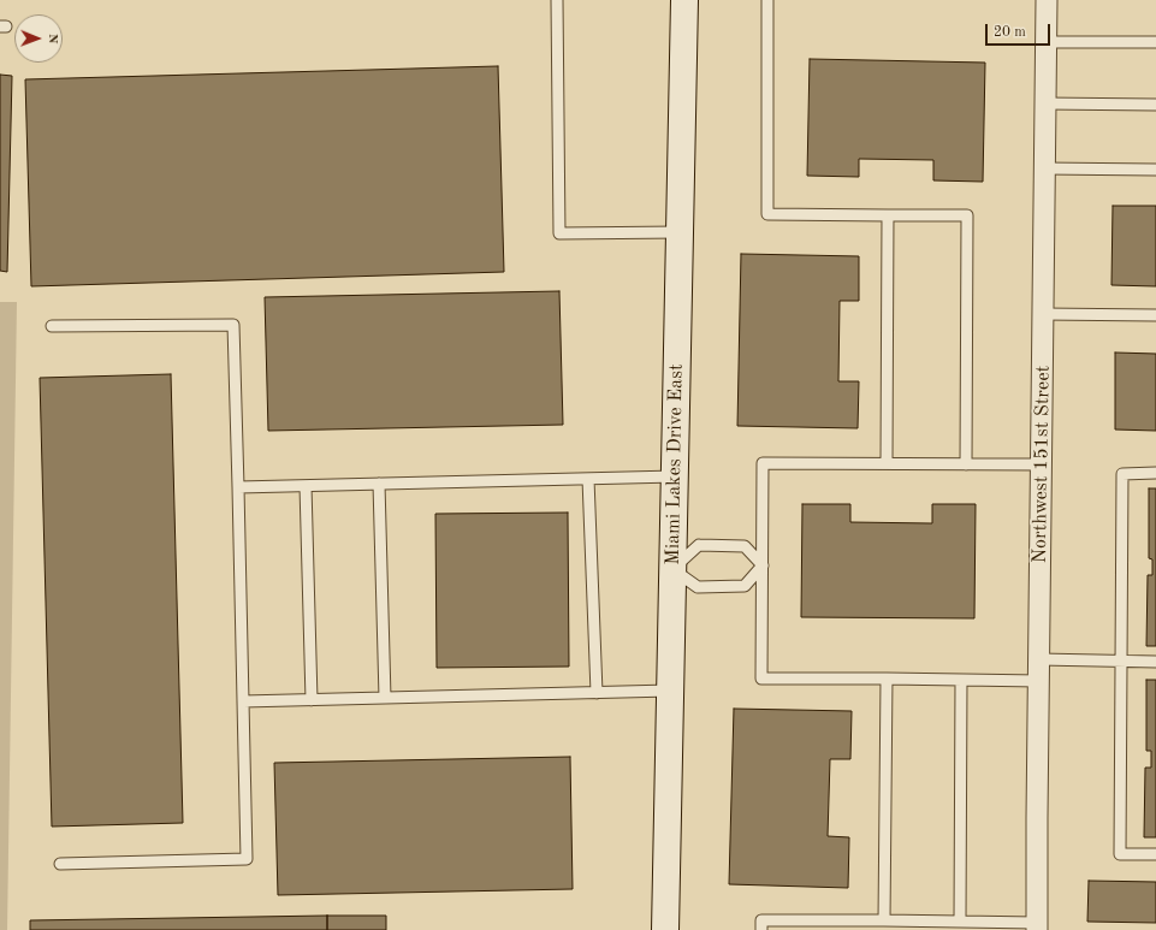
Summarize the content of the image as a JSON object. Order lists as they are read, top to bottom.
{
  "streets": {
    "main road": ["Miami Lakes Drive East"],
    "street": ["Northwest 151st Street"]
  },
  "scale_bar": "20 m",
  "north": "right"
}
